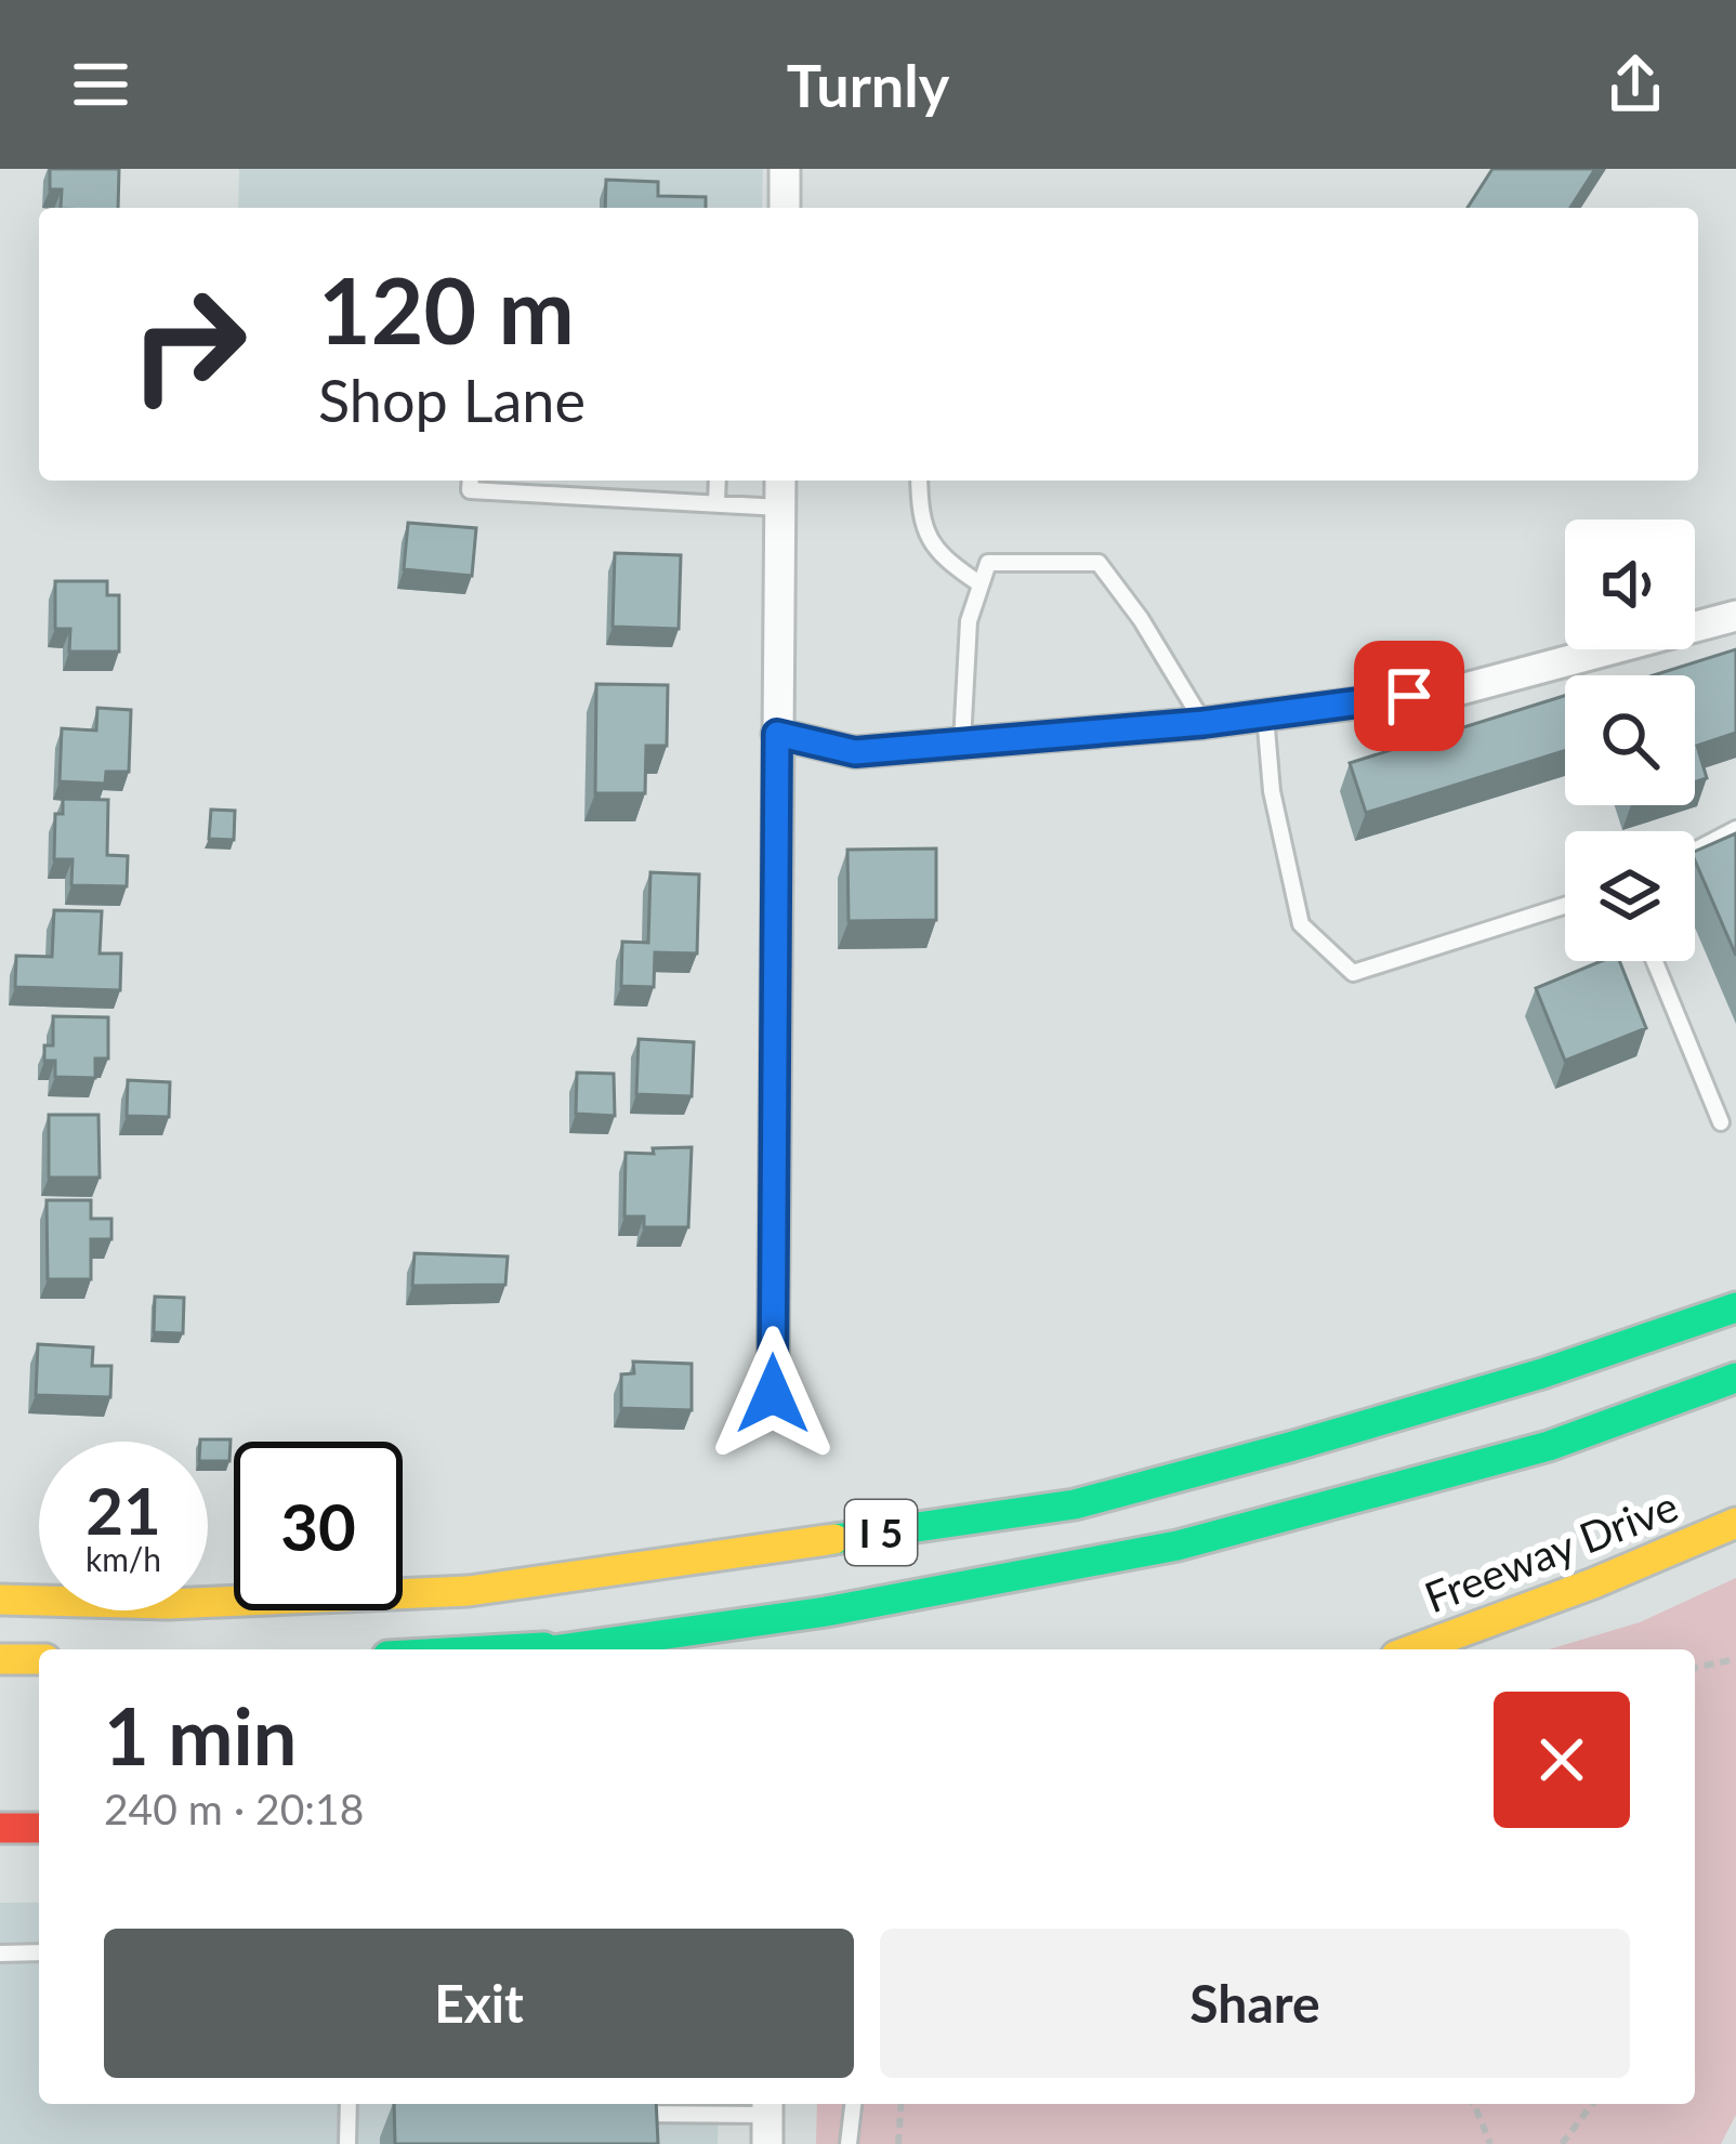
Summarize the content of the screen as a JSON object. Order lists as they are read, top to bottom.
{
  "streets": {
    "main road": ["I 5", "Freeway Drive"]
  },
  "page": {
    "header": "Turnly",
    "turn": ["120 m", "Shop Lane"],
    "speed": "21 km/h",
    "limit": "30",
    "heading": ["1 min", "240 m · 20:18"],
    "buttons": ["Exit", "Share"]
  }
}
